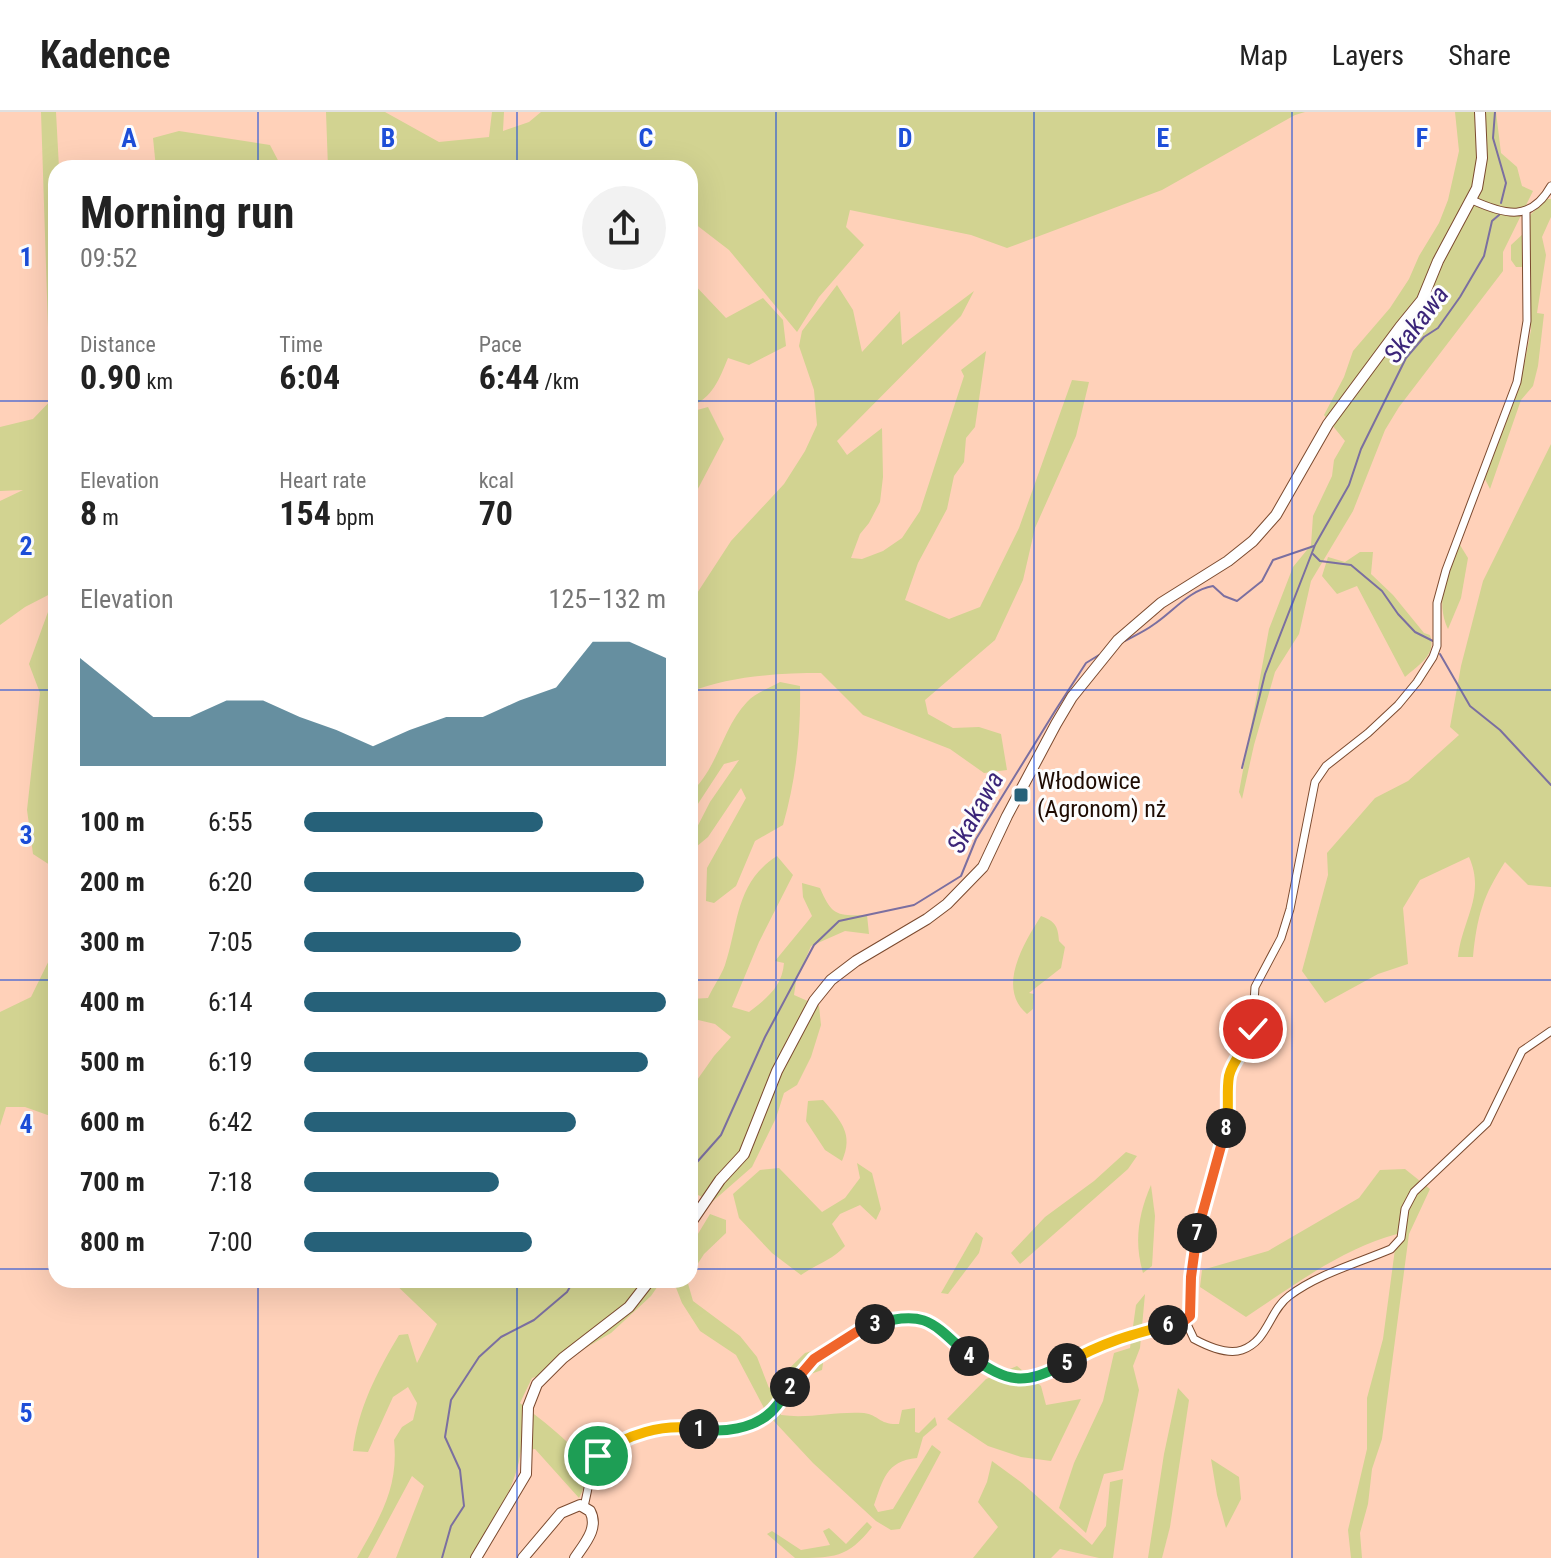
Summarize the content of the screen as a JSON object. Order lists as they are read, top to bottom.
{
  "water": ["Skakawa"],
  "places": {
    "transit": ["Włodowice (Agronom) nż"]
  },
  "page": {
    "header": "Kadence",
    "nav": ["Map", "Layers", "Share"],
    "heading": ["Morning run", "09:52"],
    "stats": [
      ["Distance", "0.90 km"],
      ["Time", "6:04"],
      ["Pace", "6:44 /km"],
      ["Elevation", "8 m"],
      ["Heart rate", "154 bpm"],
      ["kcal", "70"]
    ],
    "chart": ["Elevation", "125–132 m"],
    "list": [
      {
        "name": "100 m",
        "note": "6:55"
      },
      {
        "name": "200 m",
        "note": "6:20"
      },
      {
        "name": "300 m",
        "note": "7:05"
      },
      {
        "name": "400 m",
        "note": "6:14"
      },
      {
        "name": "500 m",
        "note": "6:19"
      },
      {
        "name": "600 m",
        "note": "6:42"
      },
      {
        "name": "700 m",
        "note": "7:18"
      },
      {
        "name": "800 m",
        "note": "7:00"
      }
    ],
    "pins": [
      "8",
      "7",
      "3",
      "6",
      "4",
      "5",
      "2",
      "1"
    ]
  },
  "grid": {
    "columns": [
      "A",
      "B",
      "C",
      "D",
      "E",
      "F"
    ],
    "rows": [
      "1",
      "2",
      "3",
      "4",
      "5"
    ]
  }
}
